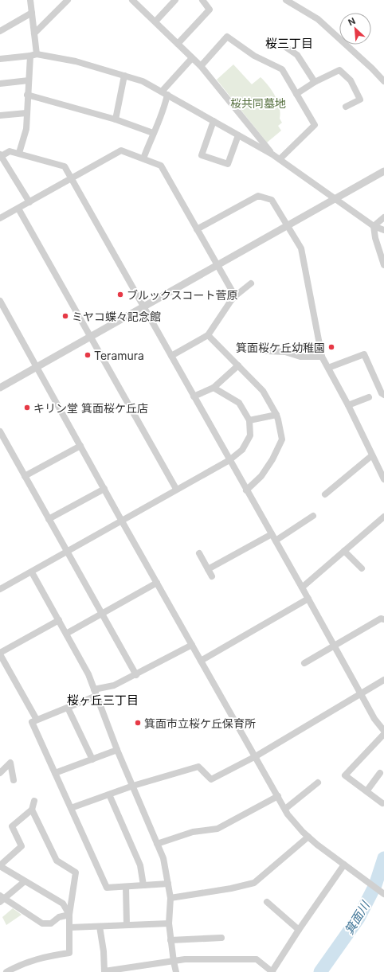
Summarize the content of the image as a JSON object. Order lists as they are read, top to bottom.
{
  "districts": ["桜三丁目", "桜ヶ丘三丁目"],
  "water": ["箕面川"],
  "parks": ["桜共同墓地"],
  "places": [
    "ブルックスコート菅原",
    "ミヤコ蝶々記念館",
    "箕面桜ケ丘幼稚園",
    "Teramura",
    "キリン堂 箕面桜ケ丘店",
    "箕面市立桜ケ丘保育所"
  ],
  "north": "top left"
}
